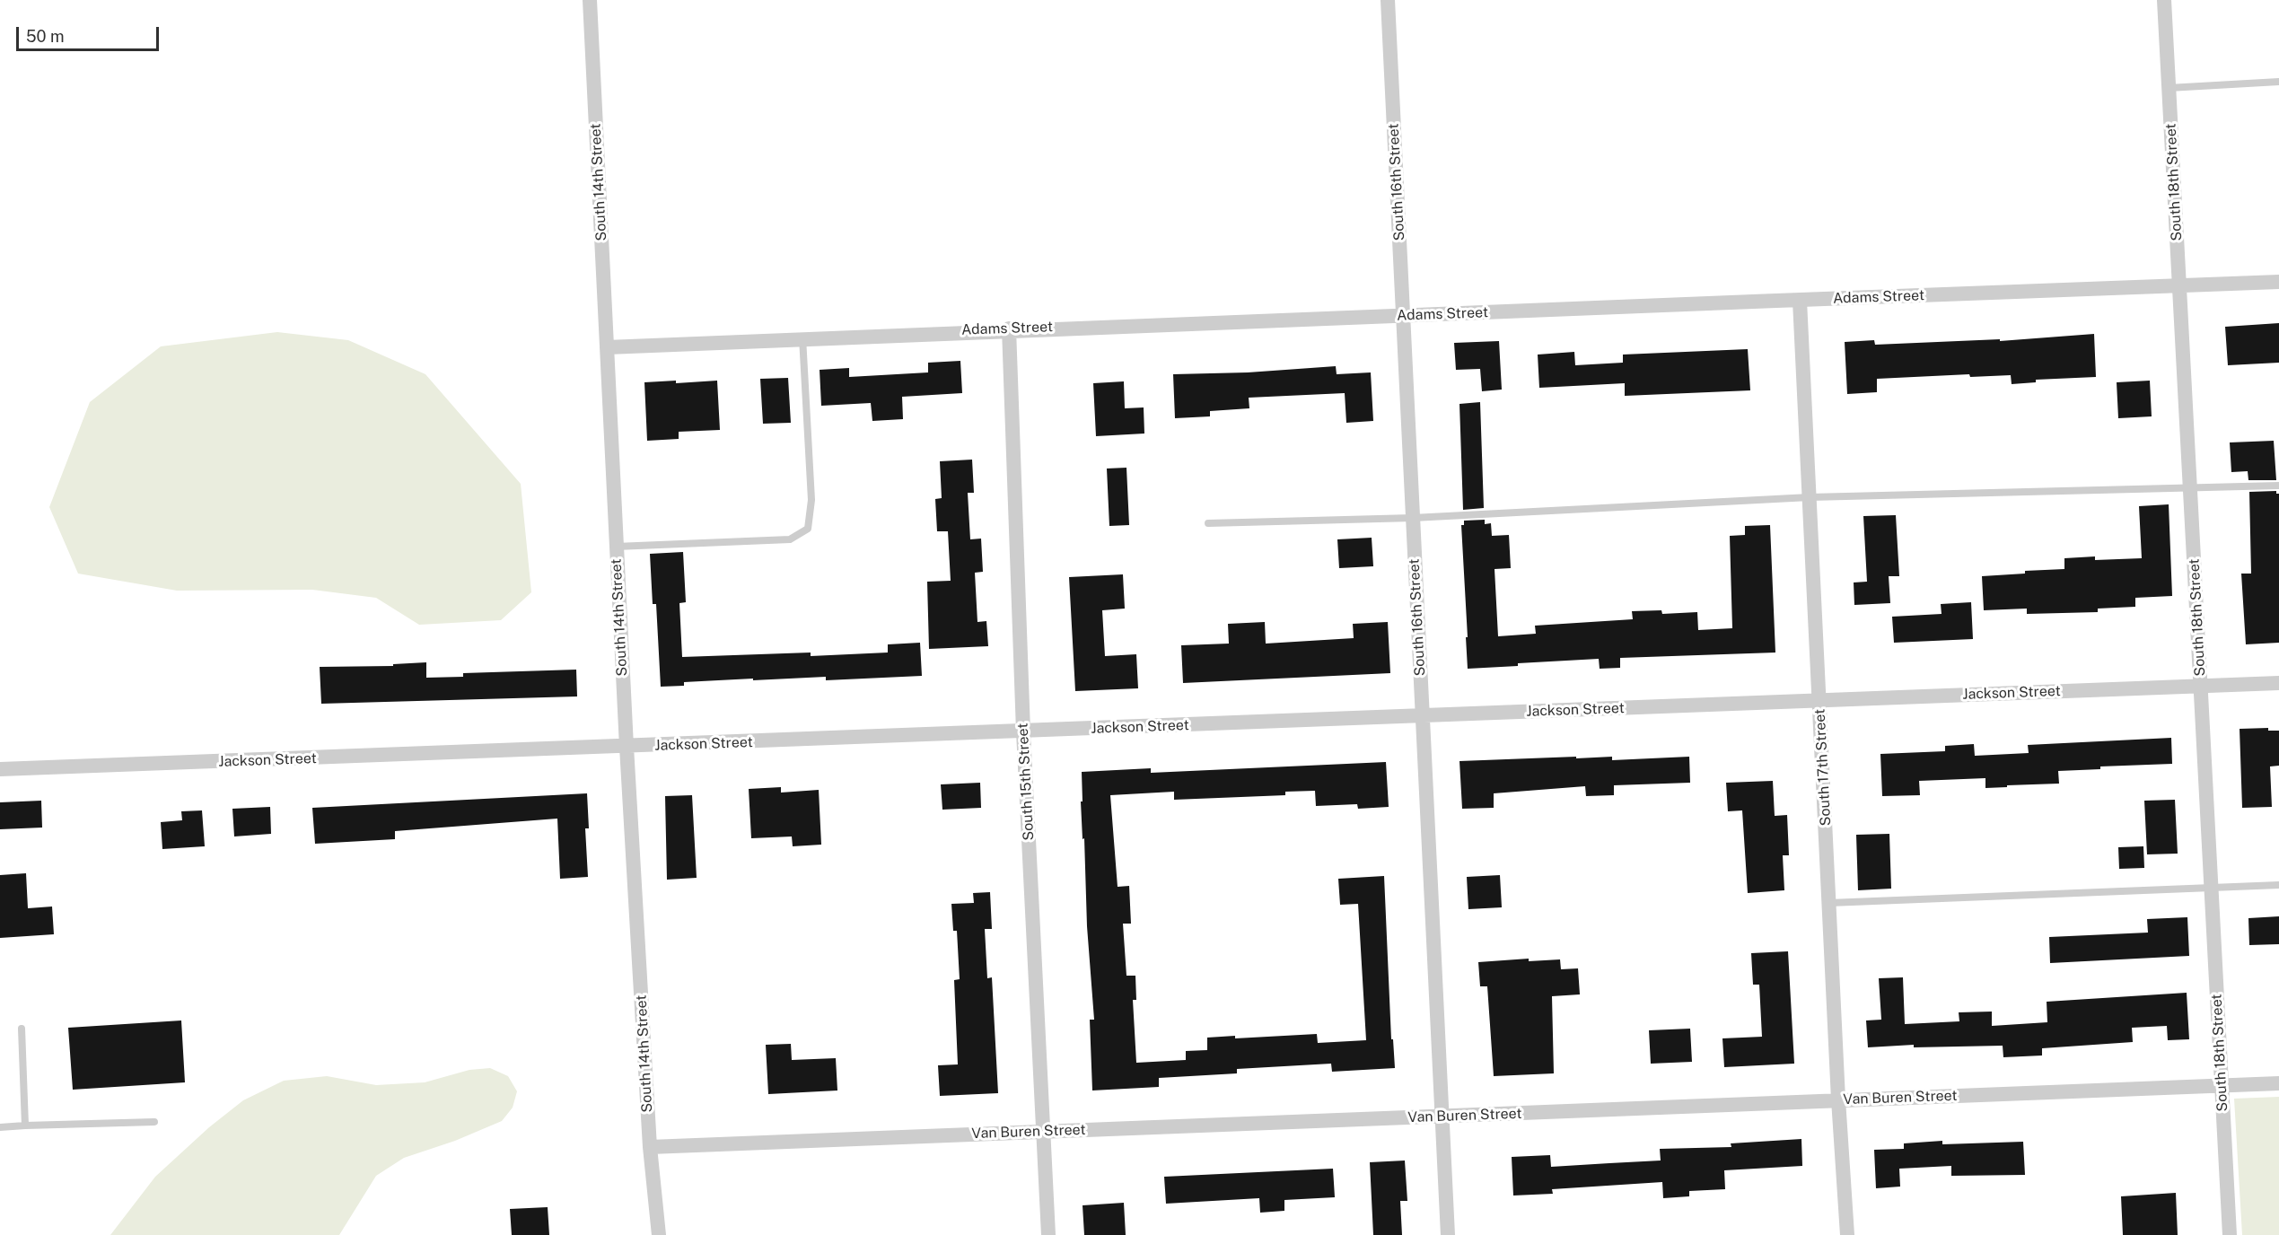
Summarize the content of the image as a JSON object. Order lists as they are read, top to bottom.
{
  "streets": {
    "street": [
      "South 14th Street",
      "South 16th Street",
      "South 18th Street",
      "Adams Street",
      "Jackson Street",
      "South 17th Street",
      "South 15th Street",
      "Van Buren Street"
    ]
  },
  "crossings": [
    ["South 14th Street", "Adams Street"],
    ["South 14th Street", "Jackson Street"],
    ["South 14th Street", "Van Buren Street"],
    ["South 16th Street", "Adams Street"],
    ["South 16th Street", "Jackson Street"],
    ["South 16th Street", "Van Buren Street"],
    ["South 18th Street", "Adams Street"],
    ["South 18th Street", "Jackson Street"],
    ["South 18th Street", "Van Buren Street"],
    ["Adams Street", "South 17th Street"],
    ["Adams Street", "South 15th Street"],
    ["Jackson Street", "South 17th Street"],
    ["Jackson Street", "South 15th Street"],
    ["South 17th Street", "Van Buren Street"],
    ["South 15th Street", "Van Buren Street"]
  ],
  "scale_bar": "50 m"
}
